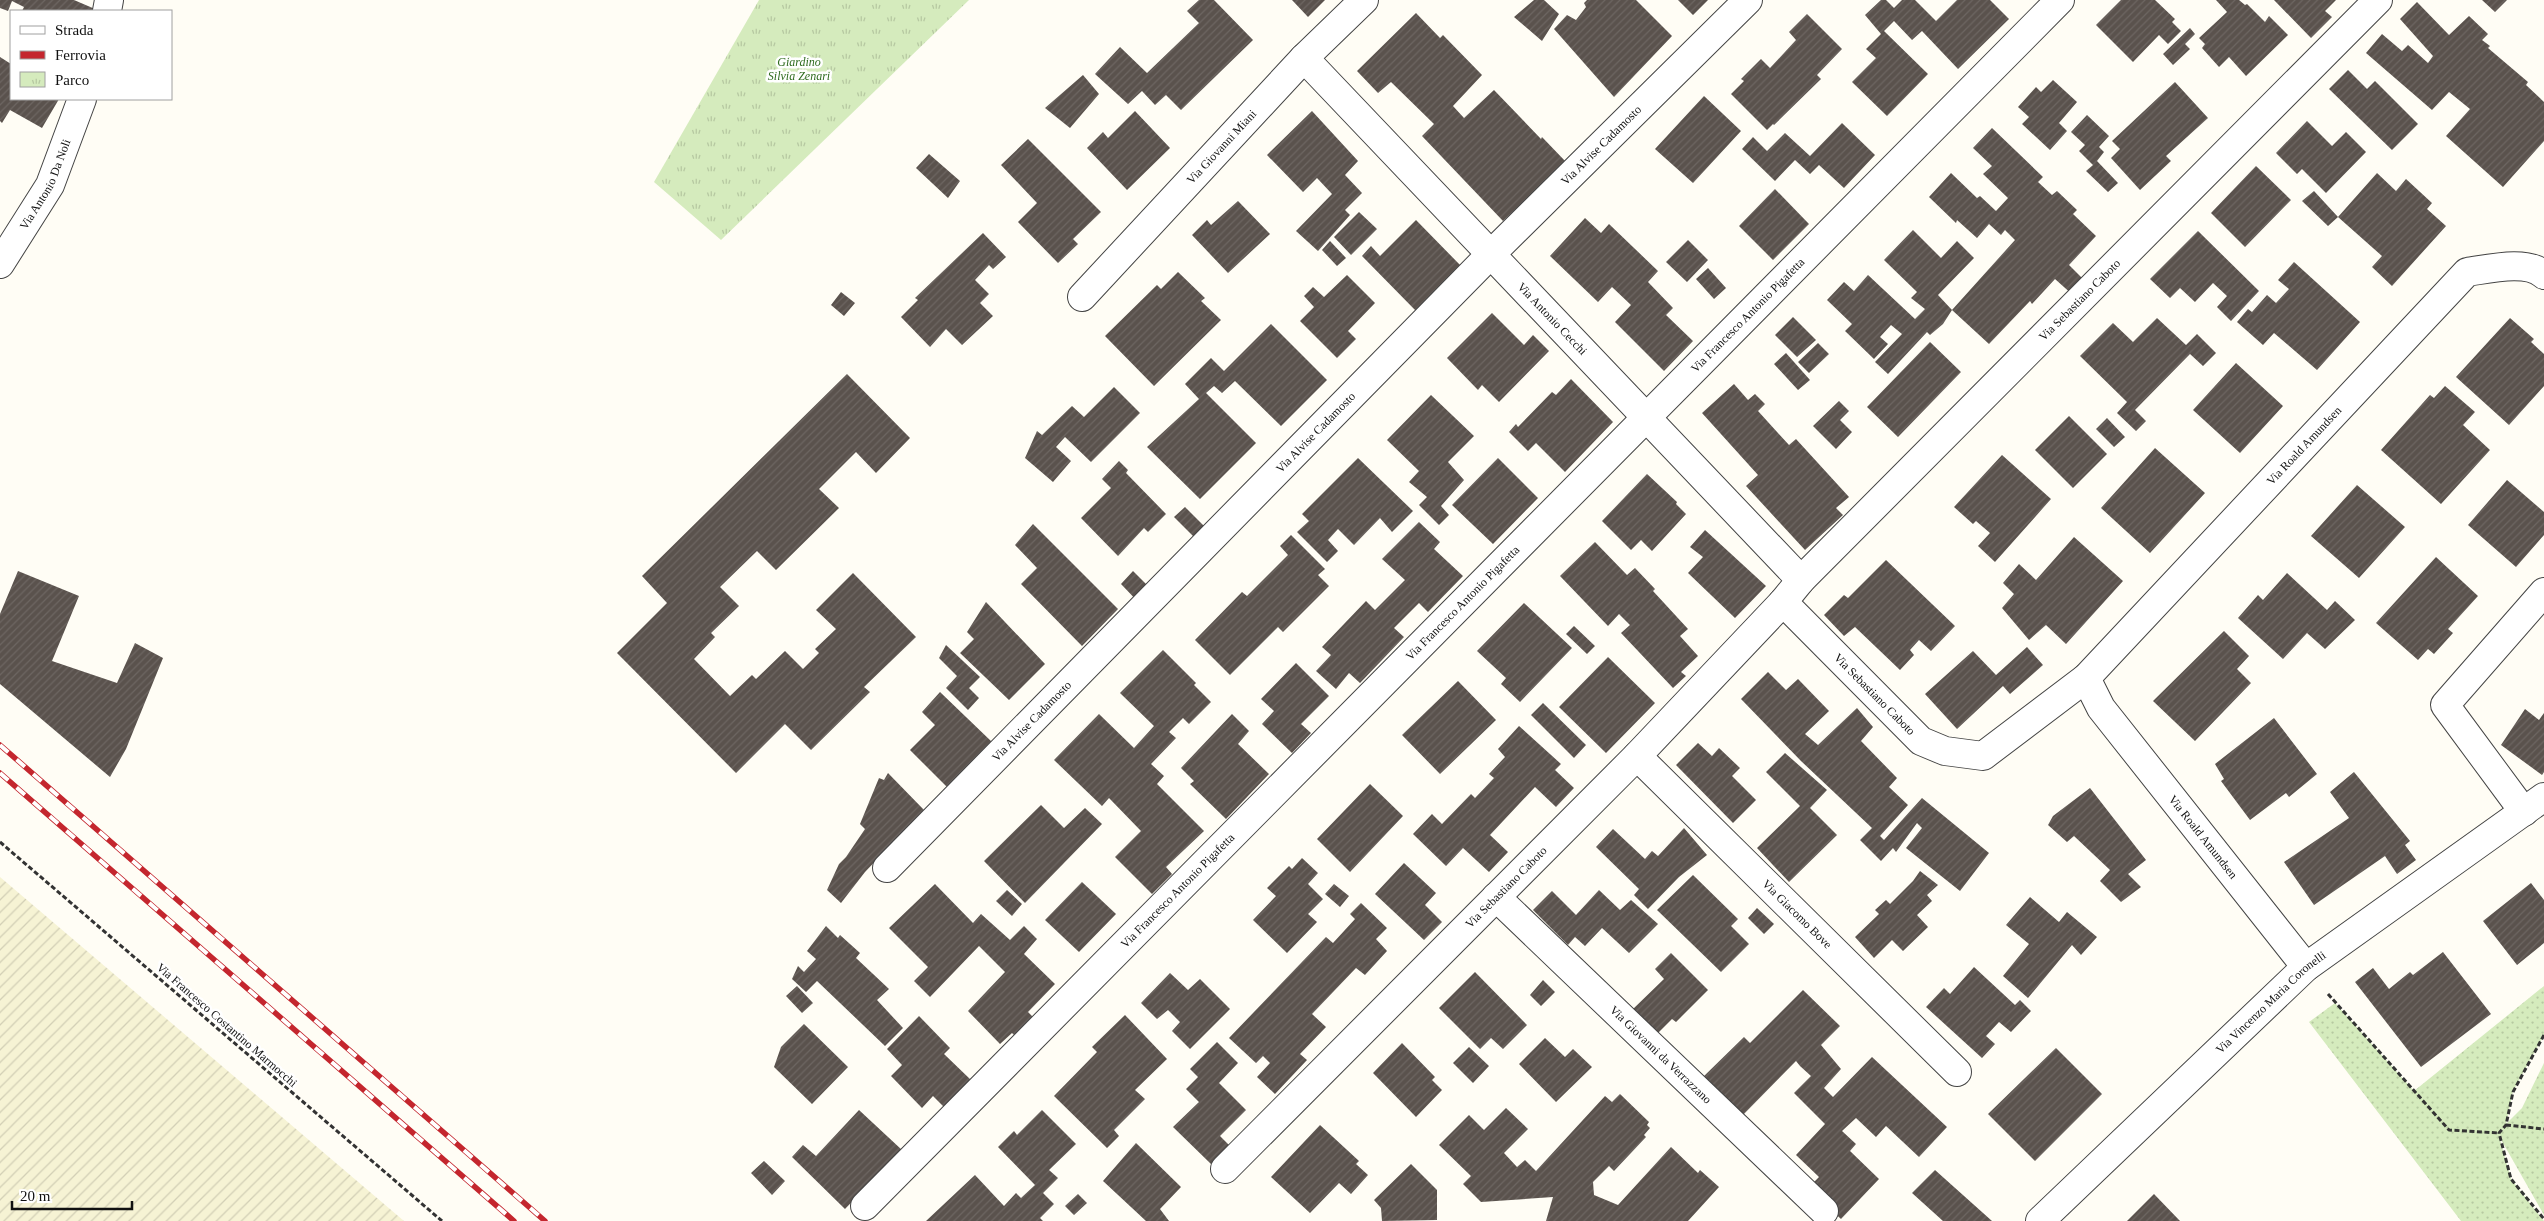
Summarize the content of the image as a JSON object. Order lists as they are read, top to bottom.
{
  "streets": {
    "street": [
      "Via Alvise Cadamosto",
      "Via Giovanni Miani",
      "Via Antonio Da Noli",
      "Via Sebastiano Caboto",
      "Via Francesco Antonio Pigafetta",
      "Via Antonio Cecchi",
      "Via Roald Amundsen",
      "Via Giacomo Bove",
      "Via Vincenzo Maria Coronelli",
      "Via Giovanni da Verrazzano"
    ],
    "path": ["Via Francesco Costantino Marmocchi"]
  },
  "crossings": [
    ["Via Alvise Cadamosto", "Via Antonio Cecchi"],
    ["Via Giovanni Miani", "Via Antonio Cecchi"],
    ["Via Sebastiano Caboto", "Via Antonio Cecchi"],
    ["Via Sebastiano Caboto", "Via Roald Amundsen"],
    ["Via Sebastiano Caboto", "Via Giacomo Bove"],
    ["Via Sebastiano Caboto", "Via Giovanni da Verrazzano"],
    ["Via Francesco Antonio Pigafetta", "Via Antonio Cecchi"],
    ["Via Roald Amundsen", "Via Vincenzo Maria Coronelli"]
  ],
  "parks": ["Giardino Silvia Zenari"],
  "legend": ["Strada", "Ferrovia", "Parco"],
  "scale_bar": "20 m"
}
